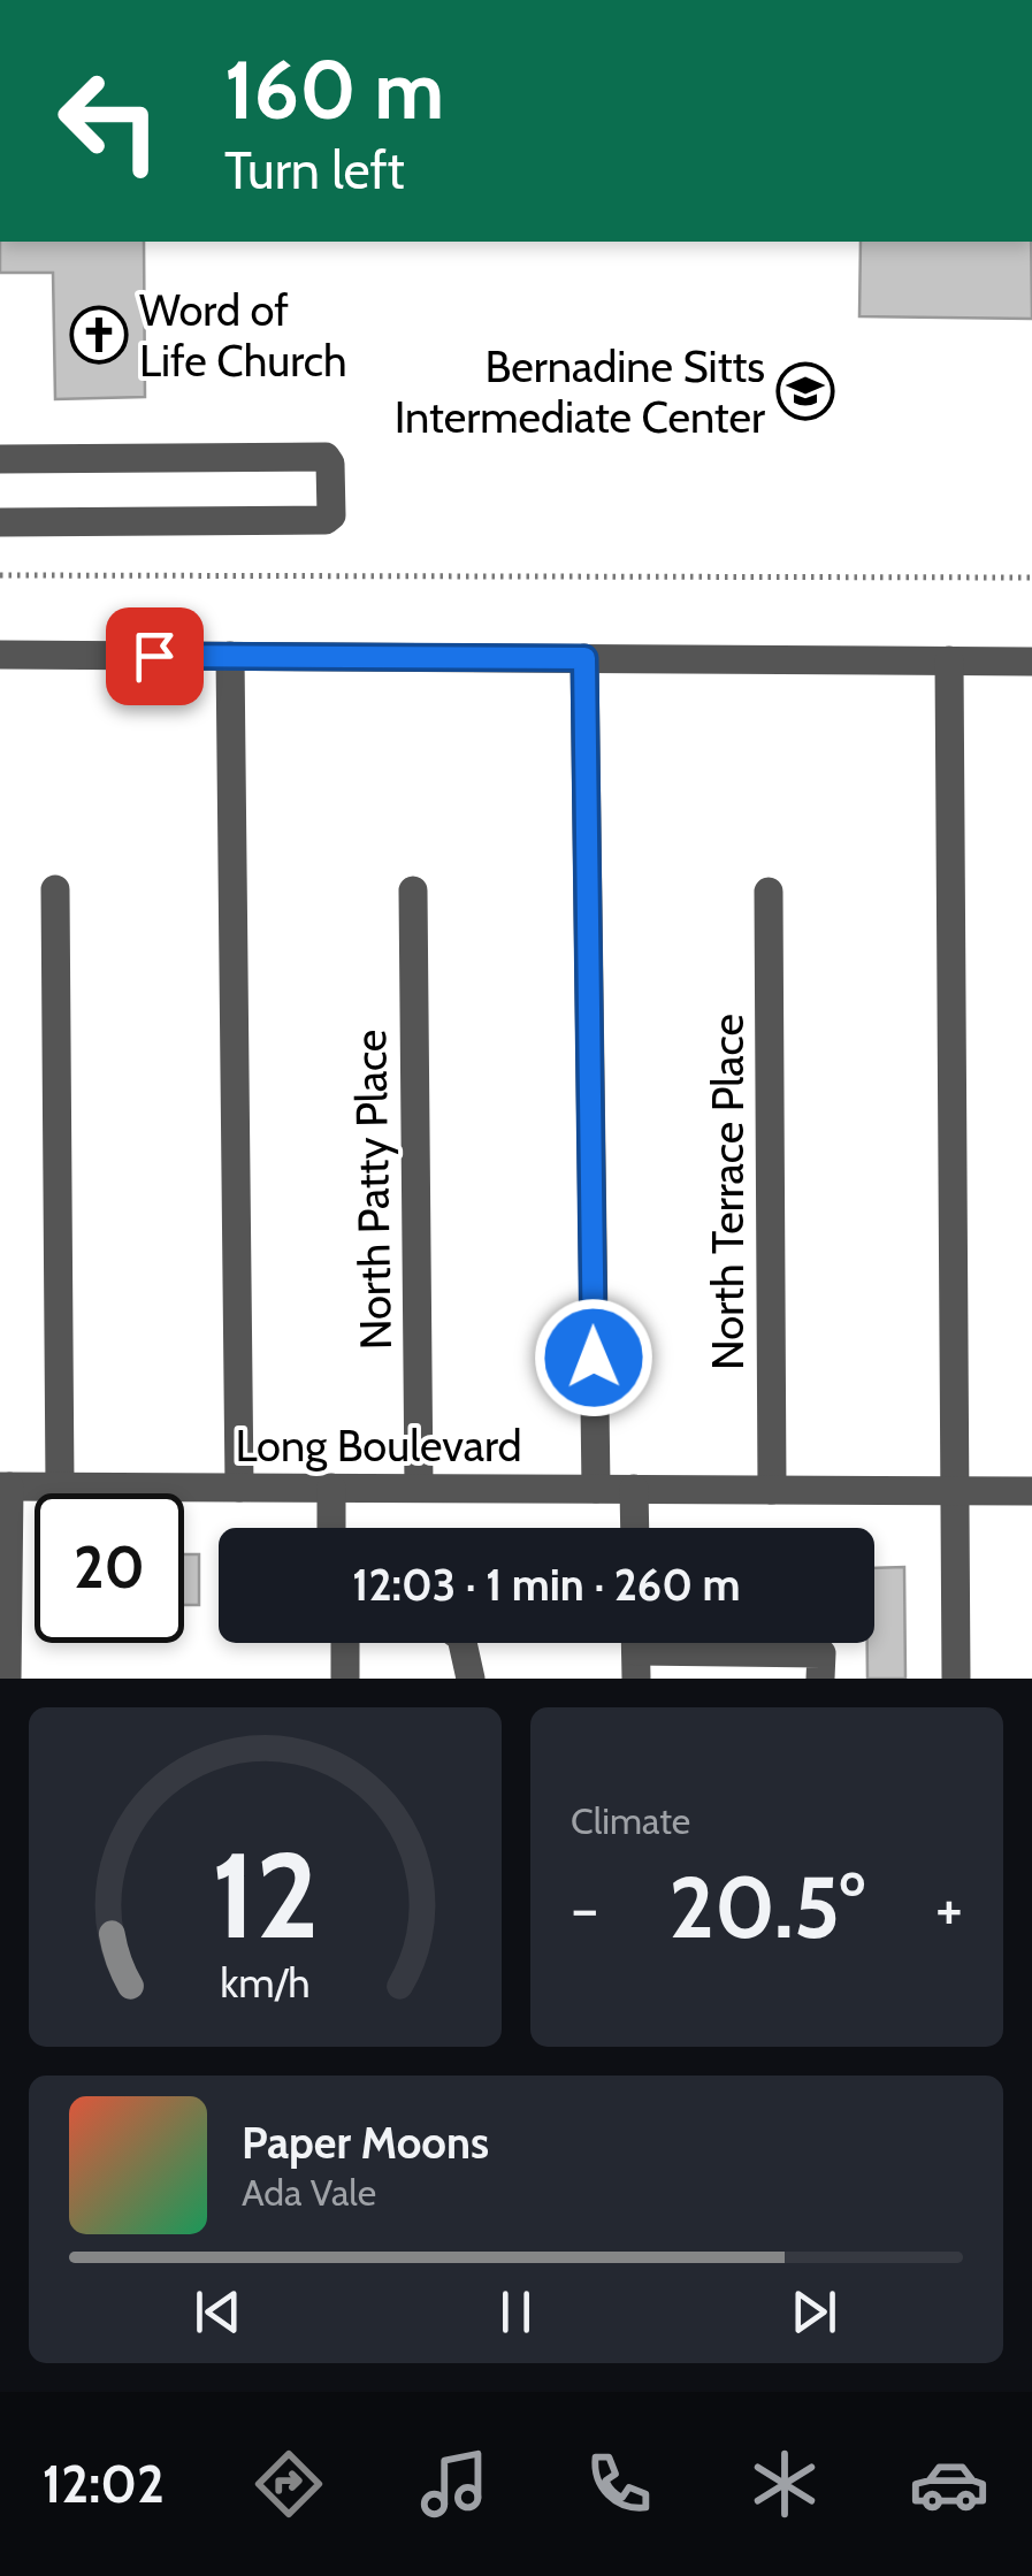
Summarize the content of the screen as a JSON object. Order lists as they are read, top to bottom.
{
  "streets": {
    "street": ["North Patty Place", "North Terrace Place", "Long Boulevard"]
  },
  "crossings": [
    ["North Patty Place", "Long Boulevard"],
    ["North Terrace Place", "Long Boulevard"]
  ],
  "places": {
    "church": ["Word of Life Church"],
    "school or university": ["Bernadine Sitts Intermediate Center"]
  },
  "page": {
    "turn": ["160 m", "Turn left"],
    "limit": "20",
    "trip": "12:03 · 1 min · 260 m",
    "tile": "Climate",
    "heat": ["−", "20.5°", "+"],
    "song": ["Paper Moons", "Ada Vale"],
    "tabs": "12:02",
    "gauge": ["12", "km/h"]
  }
}
